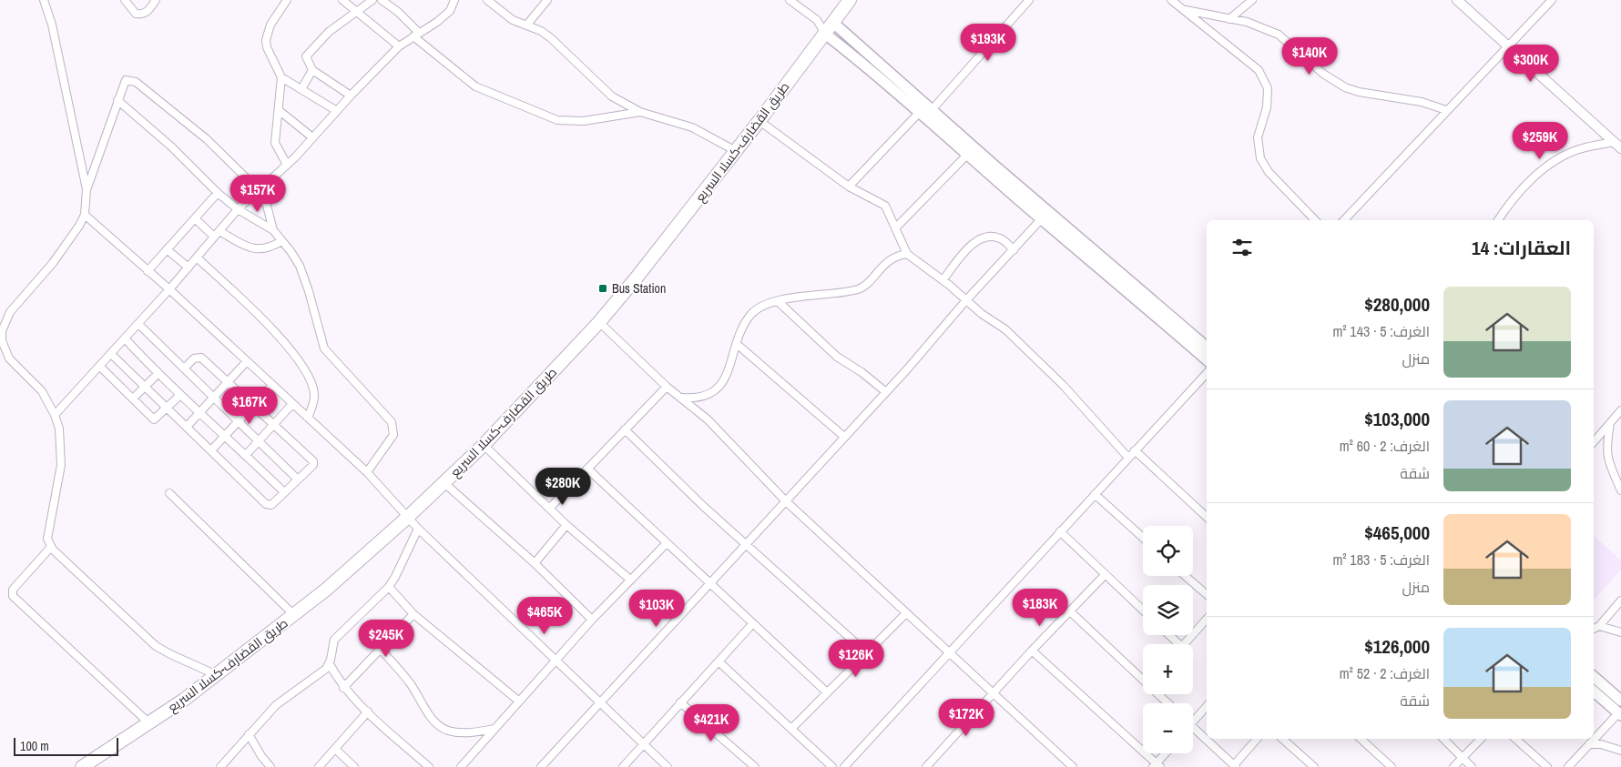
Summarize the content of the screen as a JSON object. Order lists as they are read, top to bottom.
{
  "streets": {
    "highway": ["طريق القضارف-كسلا السريع"]
  },
  "places": {
    "transit": ["Bus Station"]
  },
  "scale_bar": "100 m",
  "page": {
    "price": [
      "$193K",
      "$140K",
      "$300K",
      "$259K",
      "$157K",
      "$167K",
      "$280K",
      "$183K",
      "$103K",
      "$465K",
      "$245K",
      "$126K",
      "$172K",
      "$421K"
    ],
    "heading": "العقارات: 14",
    "list": [
      {
        "name": "$280,000",
        "note": "الغرف: 5 · 143 m² · منزل"
      },
      {
        "name": "$103,000",
        "note": "الغرف: 2 · 60 m² · شقة"
      },
      {
        "name": "$465,000",
        "note": "الغرف: 5 · 183 m² · منزل"
      },
      {
        "name": "$126,000",
        "note": "الغرف: 2 · 52 m² · شقة"
      }
    ],
    "map_buttons": ["+", "−"],
    "scale": "100 m"
  }
}
